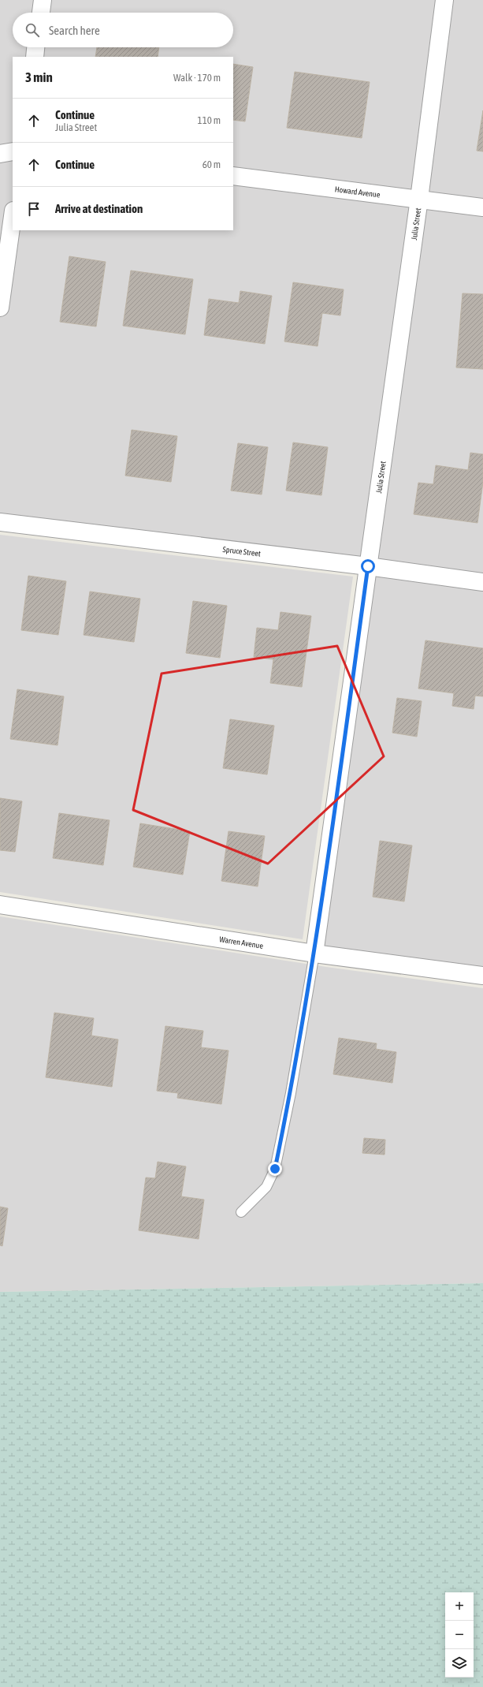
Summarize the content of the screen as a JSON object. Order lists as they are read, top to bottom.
{
  "streets": {
    "street": [
      "Howard Avenue",
      "Julia Street",
      "Spruce Street",
      "Warren Avenue"
    ]
  },
  "crossings": [
    ["Howard Avenue", "Julia Street"],
    ["Julia Street", "Spruce Street"],
    ["Julia Street", "Warren Avenue"]
  ],
  "page": {
    "search": "Search here",
    "heading": ["3 min", "Walk · 170 m"],
    "list": [
      ["Continue", "Julia Street", "110 m"],
      ["Continue", "60 m"],
      "Arrive at destination"
    ],
    "map_buttons": ["+", "−"]
  }
}
